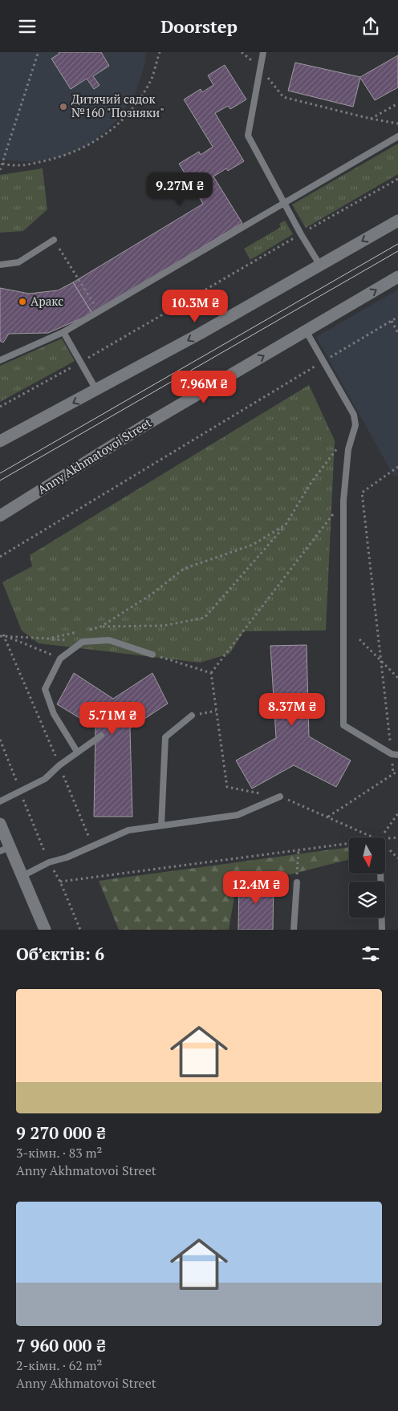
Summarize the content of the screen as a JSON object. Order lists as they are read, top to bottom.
{
  "streets": {
    "main road": ["Anny Akhmatovoi Street"]
  },
  "places": ["Дитячий садок №160 \"Позняки\"", "Аракс"],
  "north": "bottom",
  "page": {
    "header": "Doorstep",
    "price": [
      "9.27M ₴",
      "10.3M ₴",
      "7.96M ₴",
      "8.37M ₴",
      "5.71M ₴",
      "12.4M ₴"
    ],
    "heading": "Об’єктів: 6",
    "list": [
      {
        "name": "9 270 000 ₴",
        "note": "3-кімн. · 83 m² · Anny Akhmatovoi Street"
      },
      {
        "name": "7 960 000 ₴",
        "note": "2-кімн. · 62 m² · Anny Akhmatovoi Street"
      }
    ]
  }
}
